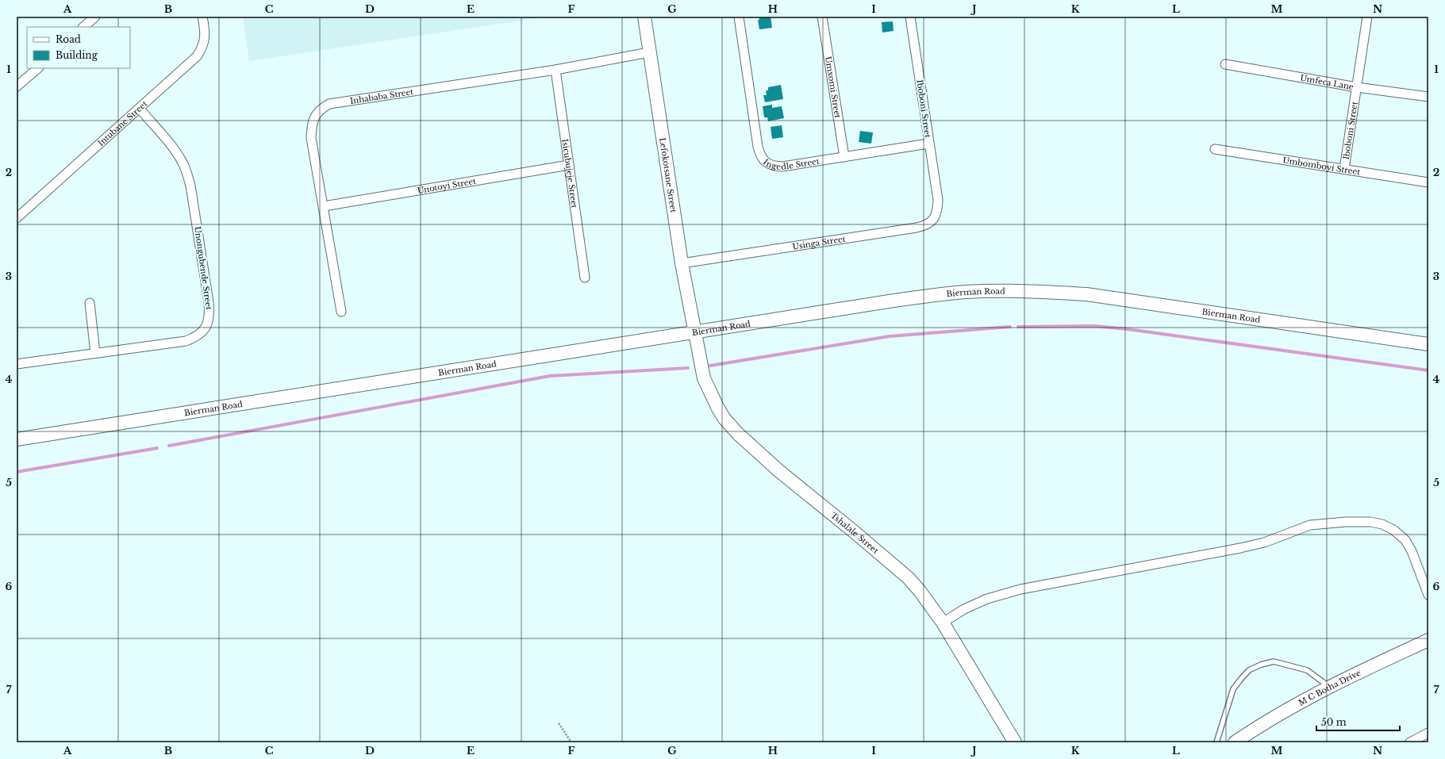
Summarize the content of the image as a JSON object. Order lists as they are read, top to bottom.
{
  "streets": {
    "main road": [
      "Lefokotsane Street",
      "Bierman Road",
      "Tshalale Street",
      "M C Botha Drive"
    ],
    "street": [
      "Umfeca Lane",
      "Umxomi Street",
      "Inhababa Street",
      "Iboboni Street",
      "Intubane Street",
      "Ingedle Street",
      "Umbomboyi Street",
      "Isicubujeje Street",
      "Unotoyi Street",
      "Usinga Street",
      "Unongubende Street"
    ]
  },
  "crossings": [
    ["Umfeca Lane", "Iboboni Street"],
    ["Umxomi Street", "Ingedle Street"],
    ["Inhababa Street", "Isicubujeje Street"],
    ["Inhababa Street", "Lefokotsane Street"],
    ["Inhababa Street", "Unotoyi Street"],
    ["Iboboni Street", "Ingedle Street"],
    ["Iboboni Street", "Umbomboyi Street"],
    ["Iboboni Street", "Usinga Street"],
    ["Intubane Street", "Unongubende Street"],
    ["Isicubujeje Street", "Unotoyi Street"],
    ["Lefokotsane Street", "Usinga Street"],
    ["Lefokotsane Street", "Bierman Road"],
    ["Lefokotsane Street", "Tshalale Street"],
    ["Bierman Road", "Tshalale Street"]
  ],
  "legend": ["Road", "Building"],
  "scale_bar": "50 m",
  "grid": {
    "columns": [
      "A",
      "B",
      "C",
      "D",
      "E",
      "F",
      "G",
      "H",
      "I",
      "J",
      "K",
      "L",
      "M",
      "N"
    ],
    "rows": [
      "1",
      "2",
      "3",
      "4",
      "5",
      "6",
      "7"
    ]
  }
}
